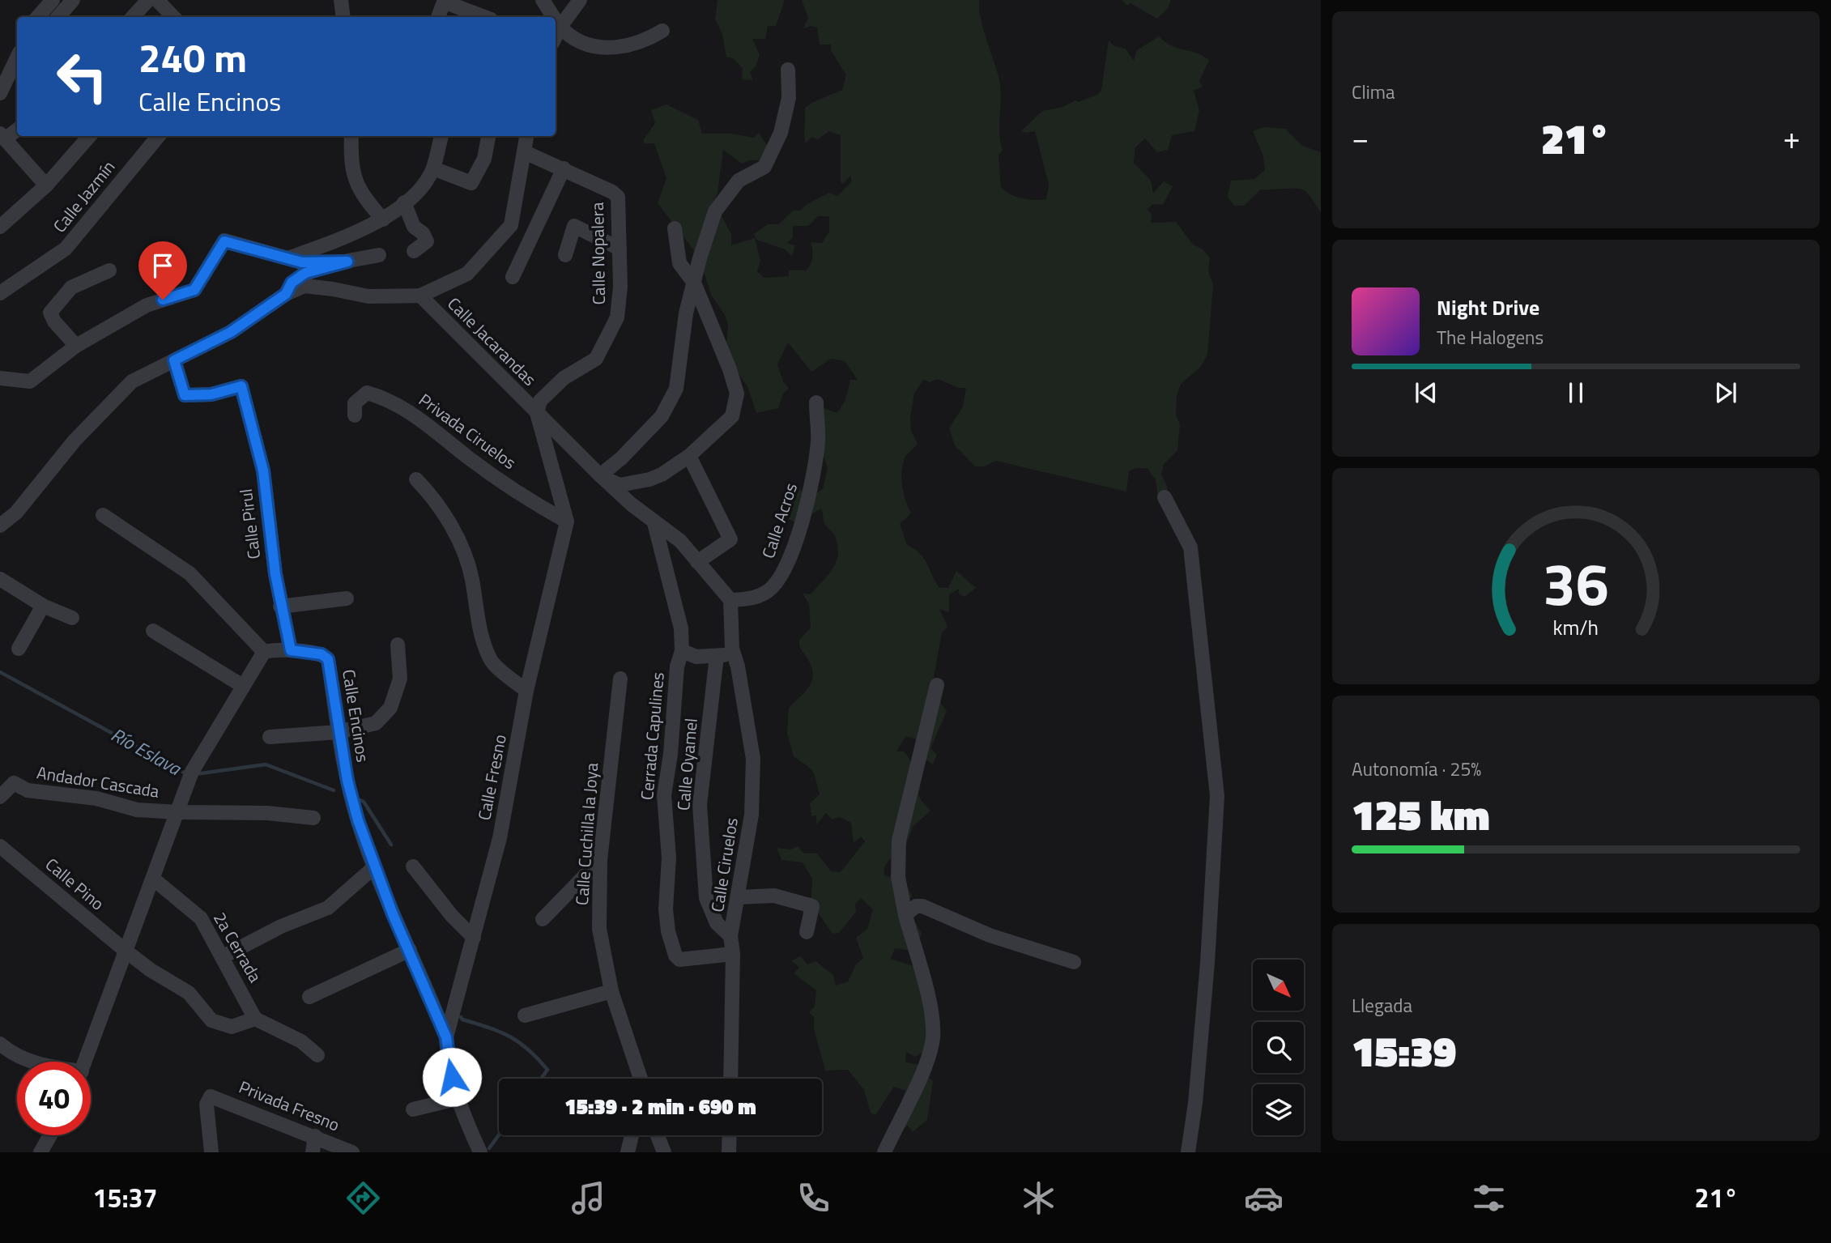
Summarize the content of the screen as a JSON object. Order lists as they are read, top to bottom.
{
  "streets": {
    "street": [
      "Calle Jazmín",
      "Calle Nopalera",
      "Calle Jacarandas",
      "Privada Ciruelos",
      "Calle Acros",
      "Calle Pirul",
      "Calle Encinos",
      "Cerrada Capulines",
      "Calle Oyamel",
      "Calle Fresno",
      "Andador Cascada",
      "Calle Cuchilla la Joya",
      "Calle Ciruelos",
      "Calle Pino",
      "2a Cerrada",
      "Privada Fresno"
    ]
  },
  "crossings": [
    ["Calle Nopalera", "Calle Jacarandas"],
    ["Calle Jacarandas", "Privada Ciruelos"],
    ["Calle Jacarandas", "Calle Acros"],
    ["Calle Jacarandas", "Cerrada Capulines"],
    ["Calle Jacarandas", "Calle Fresno"],
    ["Privada Ciruelos", "Calle Fresno"],
    ["Calle Pirul", "Calle Encinos"],
    ["Calle Encinos", "Calle Fresno"],
    ["Cerrada Capulines", "Calle Ciruelos"],
    ["Calle Oyamel", "Calle Ciruelos"],
    ["Calle Pino", "2a Cerrada"]
  ],
  "water": ["Río Eslava"],
  "north": "bottom right",
  "page": {
    "tile": [
      "Clima",
      ["Autonomía · 25%", "125 km"],
      ["Llegada", "15:39"]
    ],
    "turn": ["240 m", "Calle Encinos"],
    "heat": ["−", "21°", "+"],
    "song": ["Night Drive", "The Halogens"],
    "limit": "40",
    "trip": "15:39 · 2 min · 690 m",
    "tabs": ["15:37", "21°"],
    "gauge": ["36", "km/h"]
  }
}
